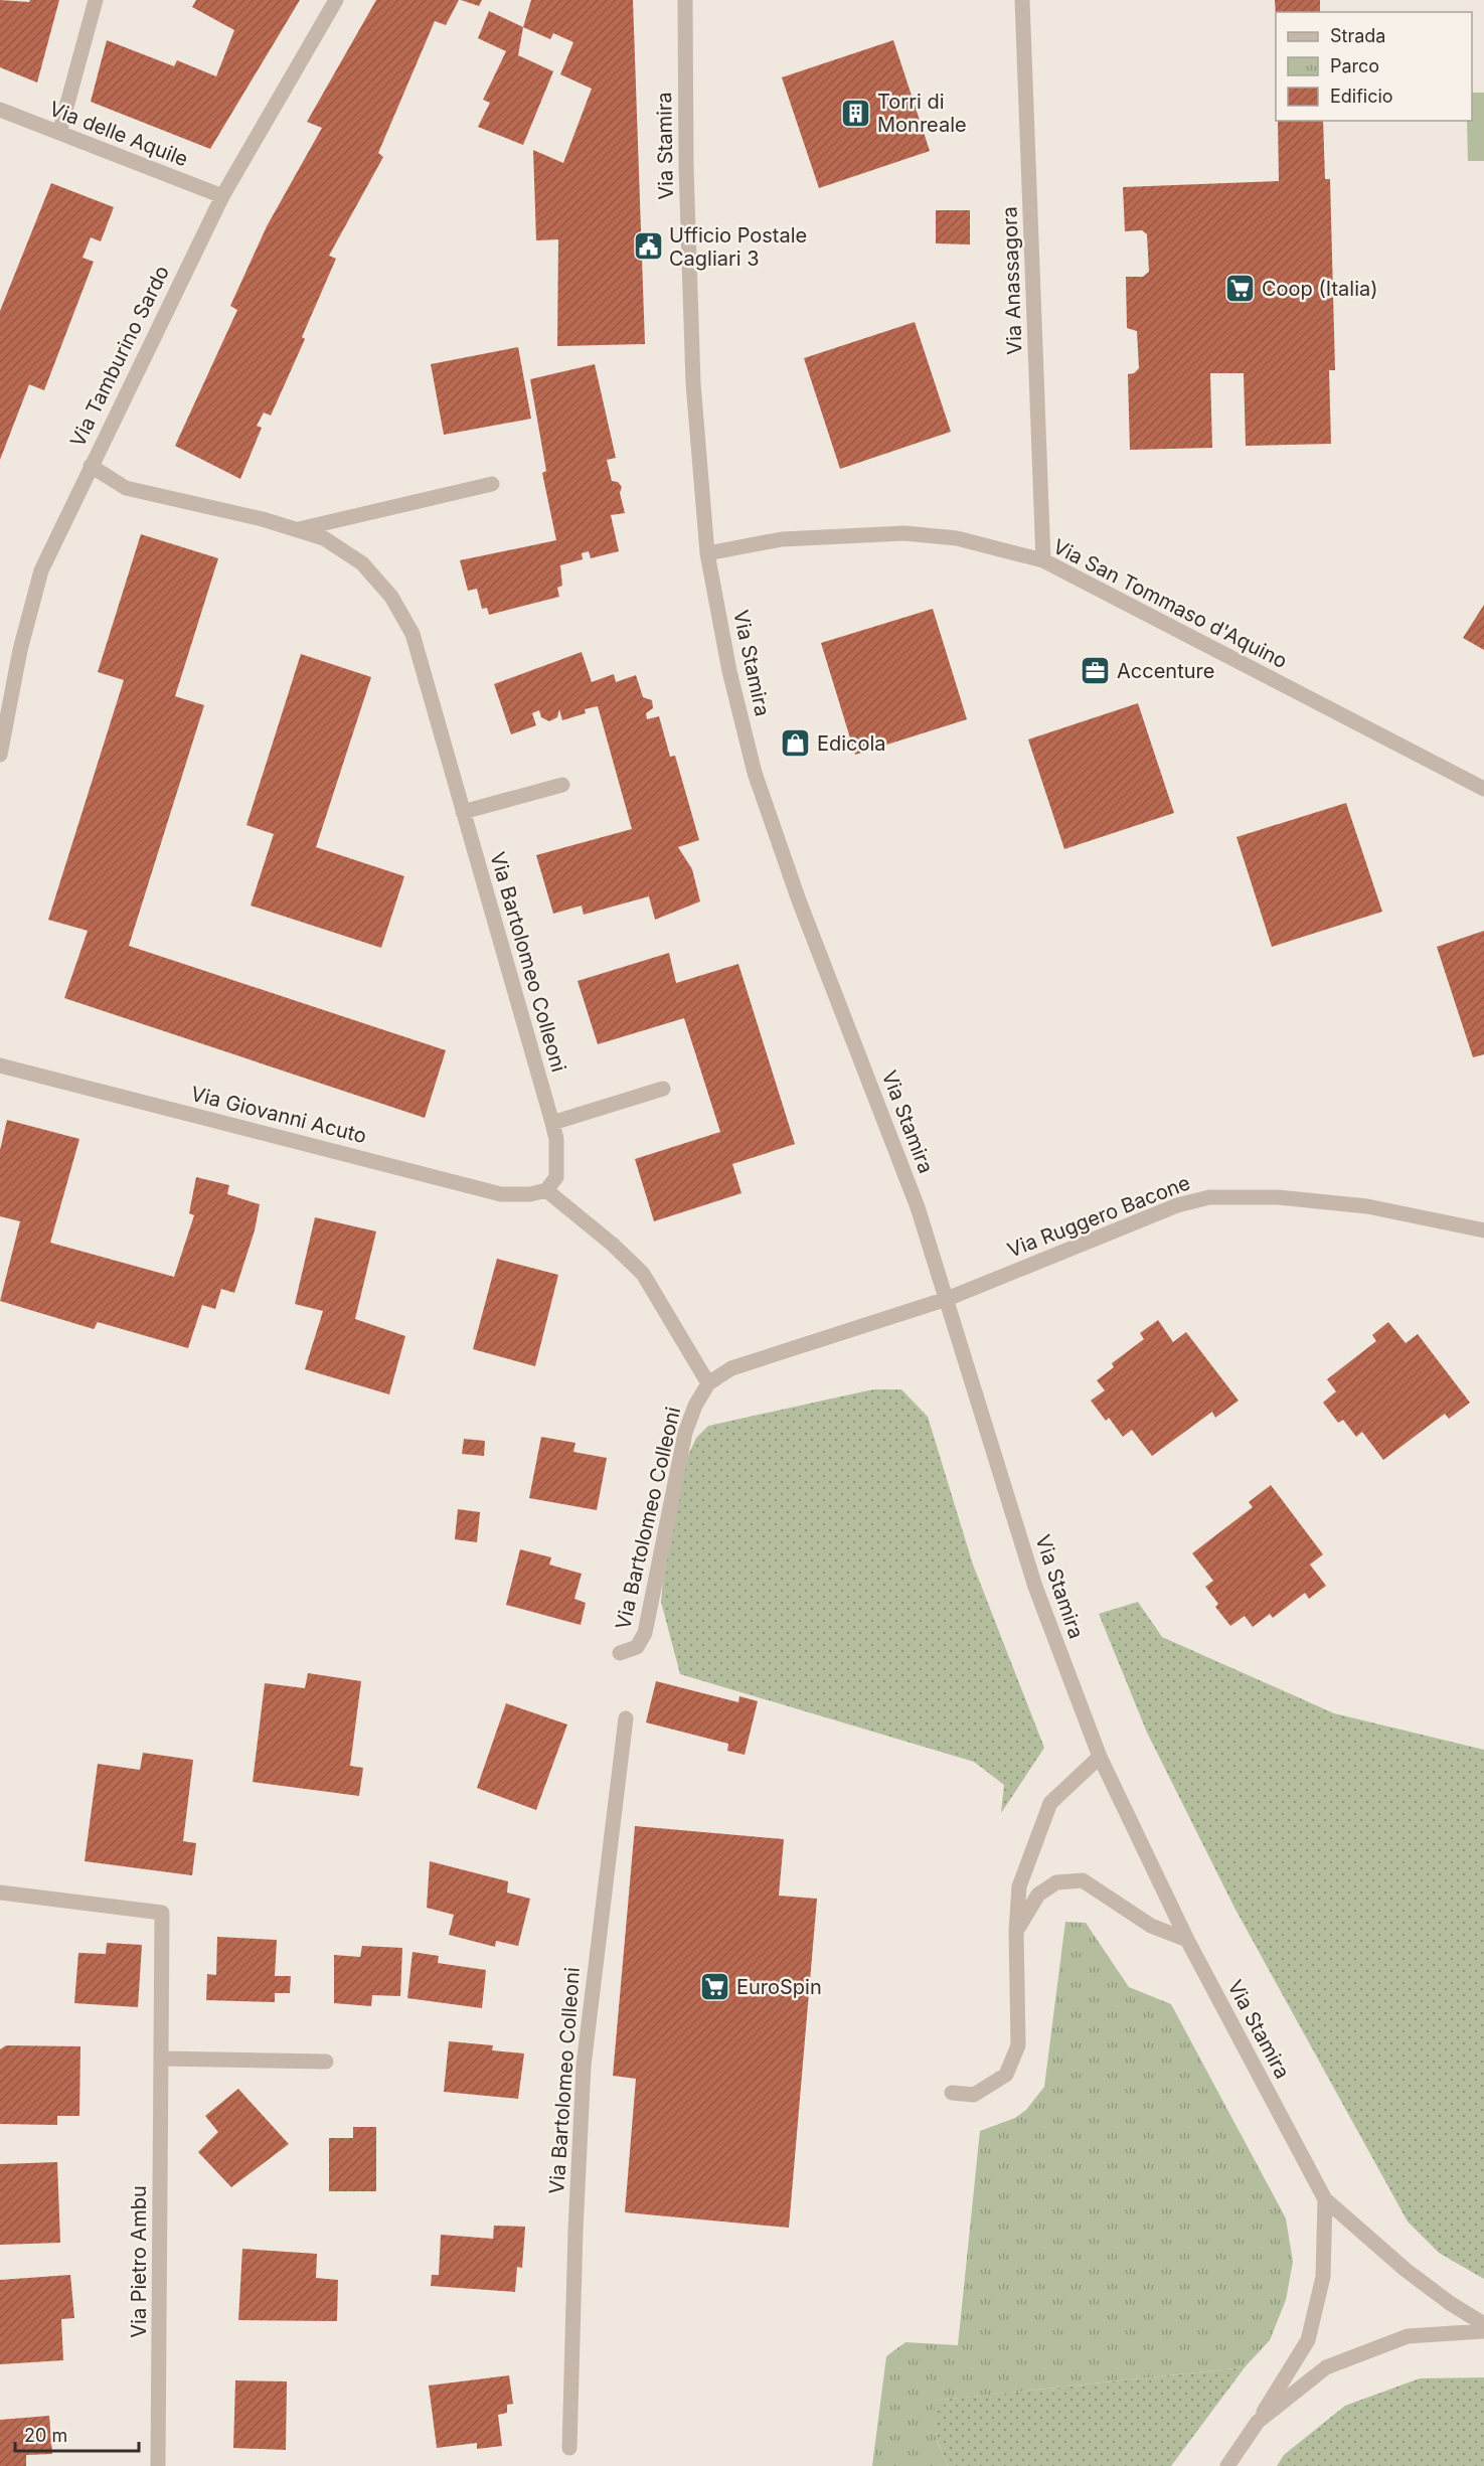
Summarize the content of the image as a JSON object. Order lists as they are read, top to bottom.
{
  "streets": {
    "street": [
      "Via delle Aquile",
      "Via Stamira",
      "Via Anassagora",
      "Via Tamburino Sardo",
      "Via San Tommaso d'Aquino",
      "Via Bartolomeo Colleoni",
      "Via Giovanni Acuto",
      "Via Ruggero Bacone",
      "Via Pietro Ambu"
    ]
  },
  "crossings": [
    ["Via delle Aquile", "Via Tamburino Sardo"],
    ["Via Stamira", "Via San Tommaso d'Aquino"],
    ["Via Stamira", "Via Bartolomeo Colleoni"],
    ["Via Stamira", "Via Ruggero Bacone"],
    ["Via Anassagora", "Via San Tommaso d'Aquino"],
    ["Via Tamburino Sardo", "Via Bartolomeo Colleoni"],
    ["Via Bartolomeo Colleoni", "Via Giovanni Acuto"],
    ["Via Bartolomeo Colleoni", "Via Ruggero Bacone"]
  ],
  "places": {
    "building": ["Torri di Monreale"],
    "public building": ["Ufficio Postale Cagliari 3"],
    "supermarket": ["Coop (Italia)", "EuroSpin"],
    "office": ["Accenture"],
    "shop": ["Edicola"]
  },
  "legend": ["Strada", "Parco", "Edificio"],
  "scale_bar": "20 m"
}
